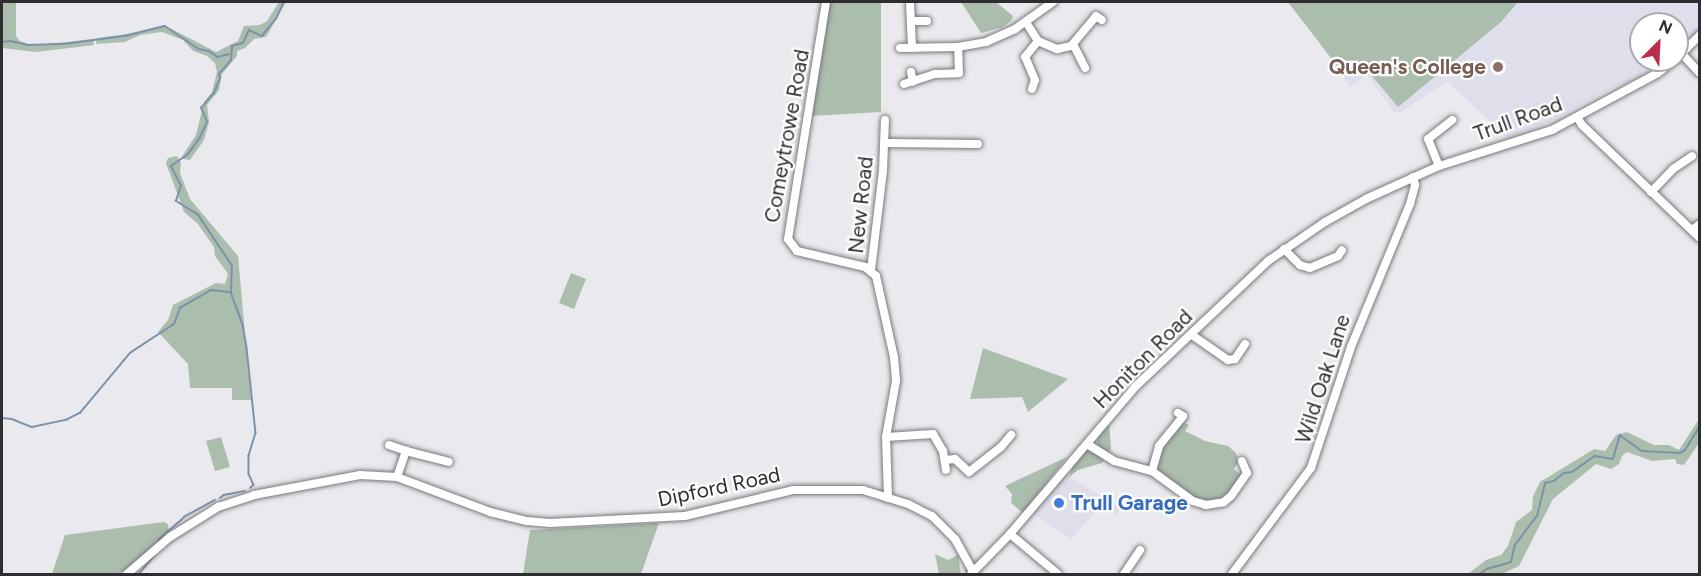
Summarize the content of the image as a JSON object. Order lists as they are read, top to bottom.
{
  "streets": {
    "street": [
      "Trull Road",
      "Comeytrowe Road",
      "New Road",
      "Honiton Road",
      "Wild Oak Lane",
      "Dipford Road"
    ]
  },
  "crossings": [
    ["Trull Road", "Honiton Road"],
    ["Trull Road", "Wild Oak Lane"],
    ["Comeytrowe Road", "New Road"],
    ["Honiton Road", "Dipford Road"]
  ],
  "places": ["Queen's College", "Trull Garage"],
  "north": "top right"
}
